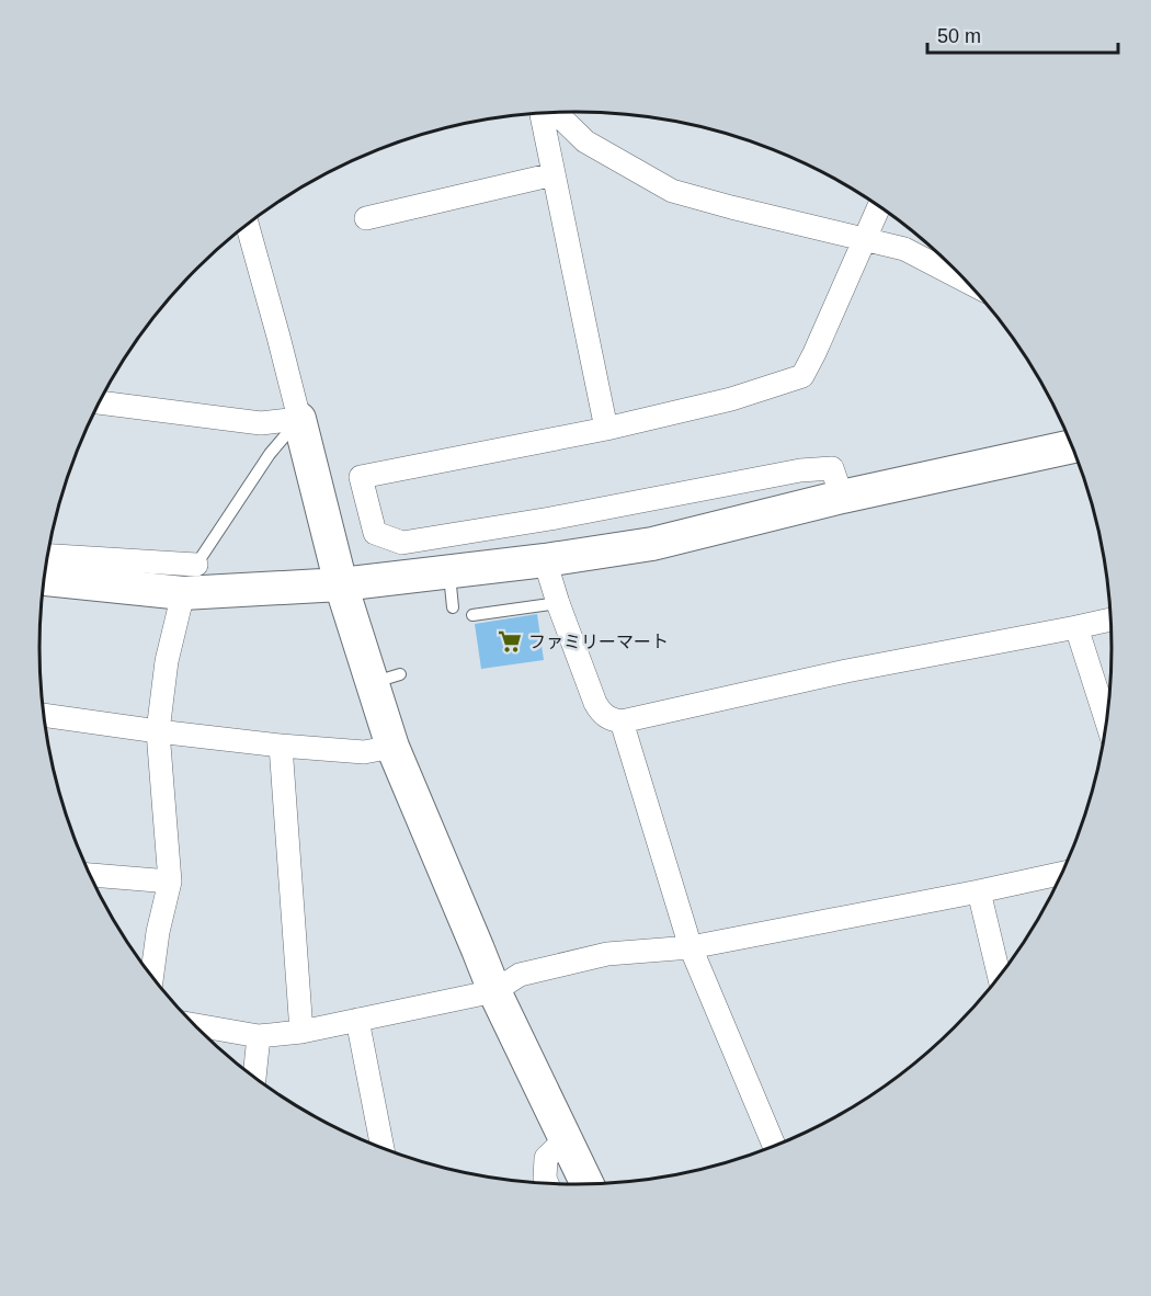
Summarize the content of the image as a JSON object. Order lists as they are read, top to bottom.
{
  "places": {
    "supermarket": ["ファミリーマート"]
  },
  "scale_bar": "50 m"
}
